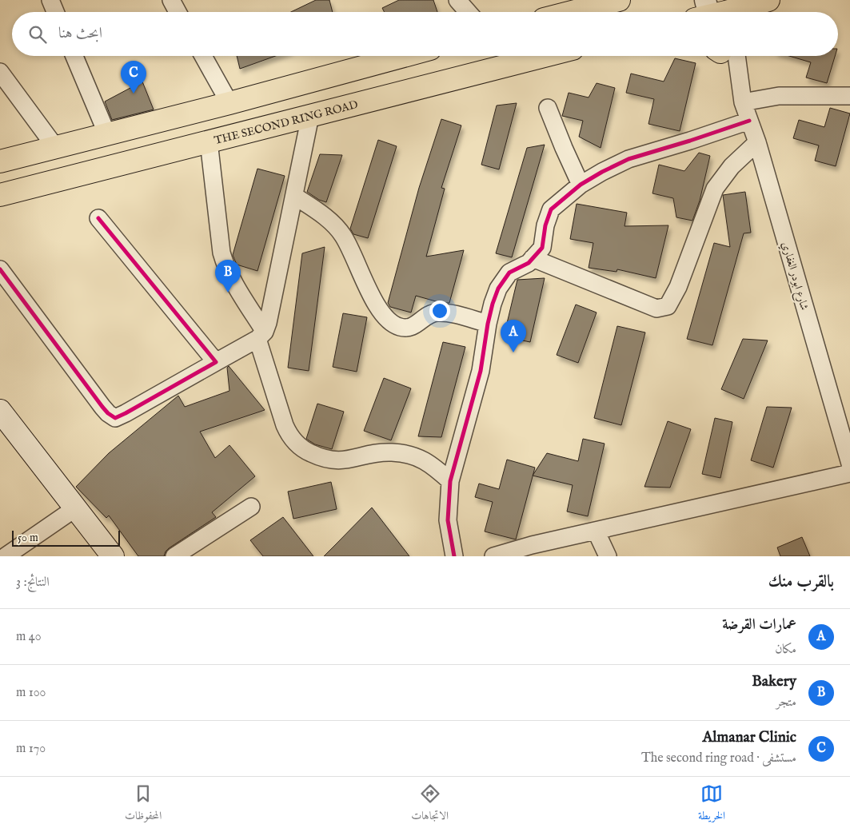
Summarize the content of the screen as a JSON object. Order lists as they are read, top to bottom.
{
  "streets": {
    "main road": ["THE SECOND RING ROAD"],
    "street": ["شارع ابودر الغفاري"]
  },
  "scale_bar": "50 m",
  "page": {
    "search": "ابحث هنا",
    "pins": ["C", "B", "A"],
    "scale": "50 m",
    "heading": ["بالقرب منك", "النتائج: 3"],
    "list": [
      {
        "mark": "A",
        "name": "عمارات القرضة",
        "note": "مكان",
        "value": "40 m"
      },
      {
        "mark": "B",
        "name": "Bakery",
        "note": "متجر",
        "value": "100 m"
      },
      {
        "mark": "C",
        "name": "Almanar Clinic",
        "note": "مستشفى · The second ring road",
        "value": "170 m"
      }
    ],
    "nav": ["الخريطة", "الاتجاهات", "المحفوظات"]
  }
}
